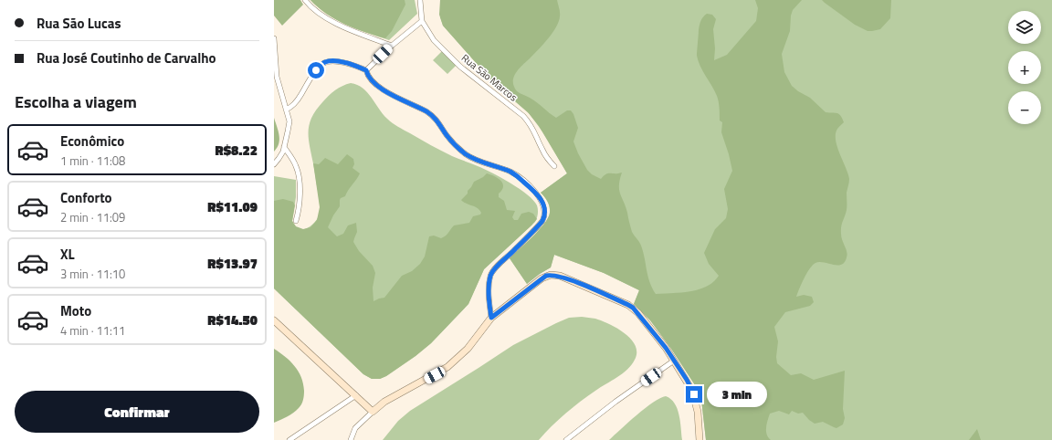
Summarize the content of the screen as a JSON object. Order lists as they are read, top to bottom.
{
  "streets": {
    "street": ["Rua São Marcos"]
  },
  "page": {
    "banner": ["Rua São Lucas", "Rua José Coutinho de Carvalho"],
    "map_buttons": ["+", "−"],
    "heading": "Escolha a viagem",
    "list": [
      {
        "name": "Econômico",
        "note": "1 min · 11:08",
        "value": "R$8.22"
      },
      {
        "name": "Conforto",
        "note": "2 min · 11:09",
        "value": "R$11.09"
      },
      {
        "name": "XL",
        "note": "3 min · 11:10",
        "value": "R$13.97"
      },
      {
        "name": "Moto",
        "note": "4 min · 11:11",
        "value": "R$14.50"
      }
    ],
    "bubble": "3 min",
    "buttons": "Confirmar"
  }
}
